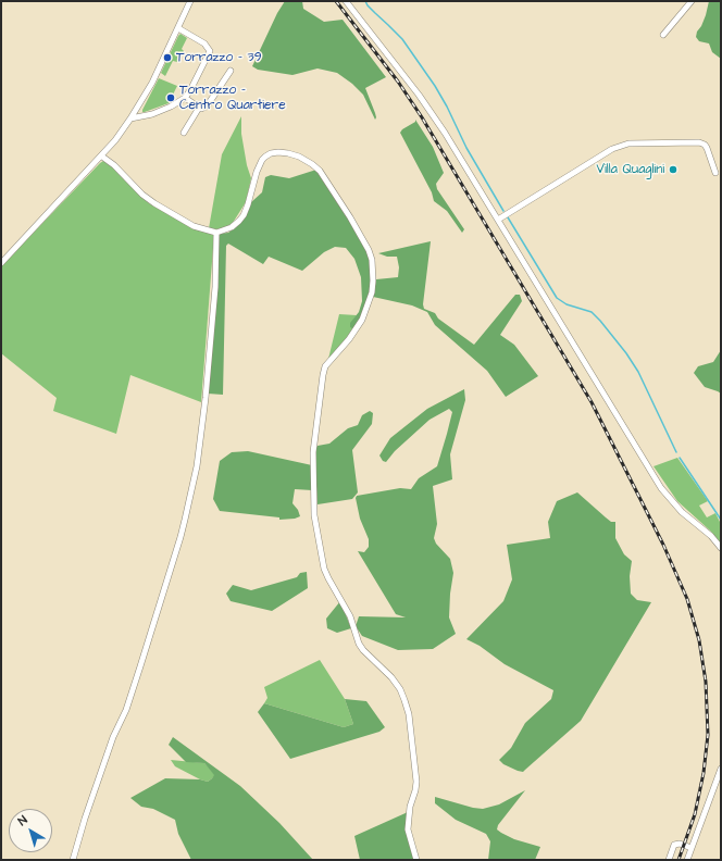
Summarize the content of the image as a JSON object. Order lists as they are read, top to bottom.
{
  "places": ["Torrazzo – 39", "Torrazzo – Centro Quartiere", "Villa Quaglini"],
  "north": "top left"
}
